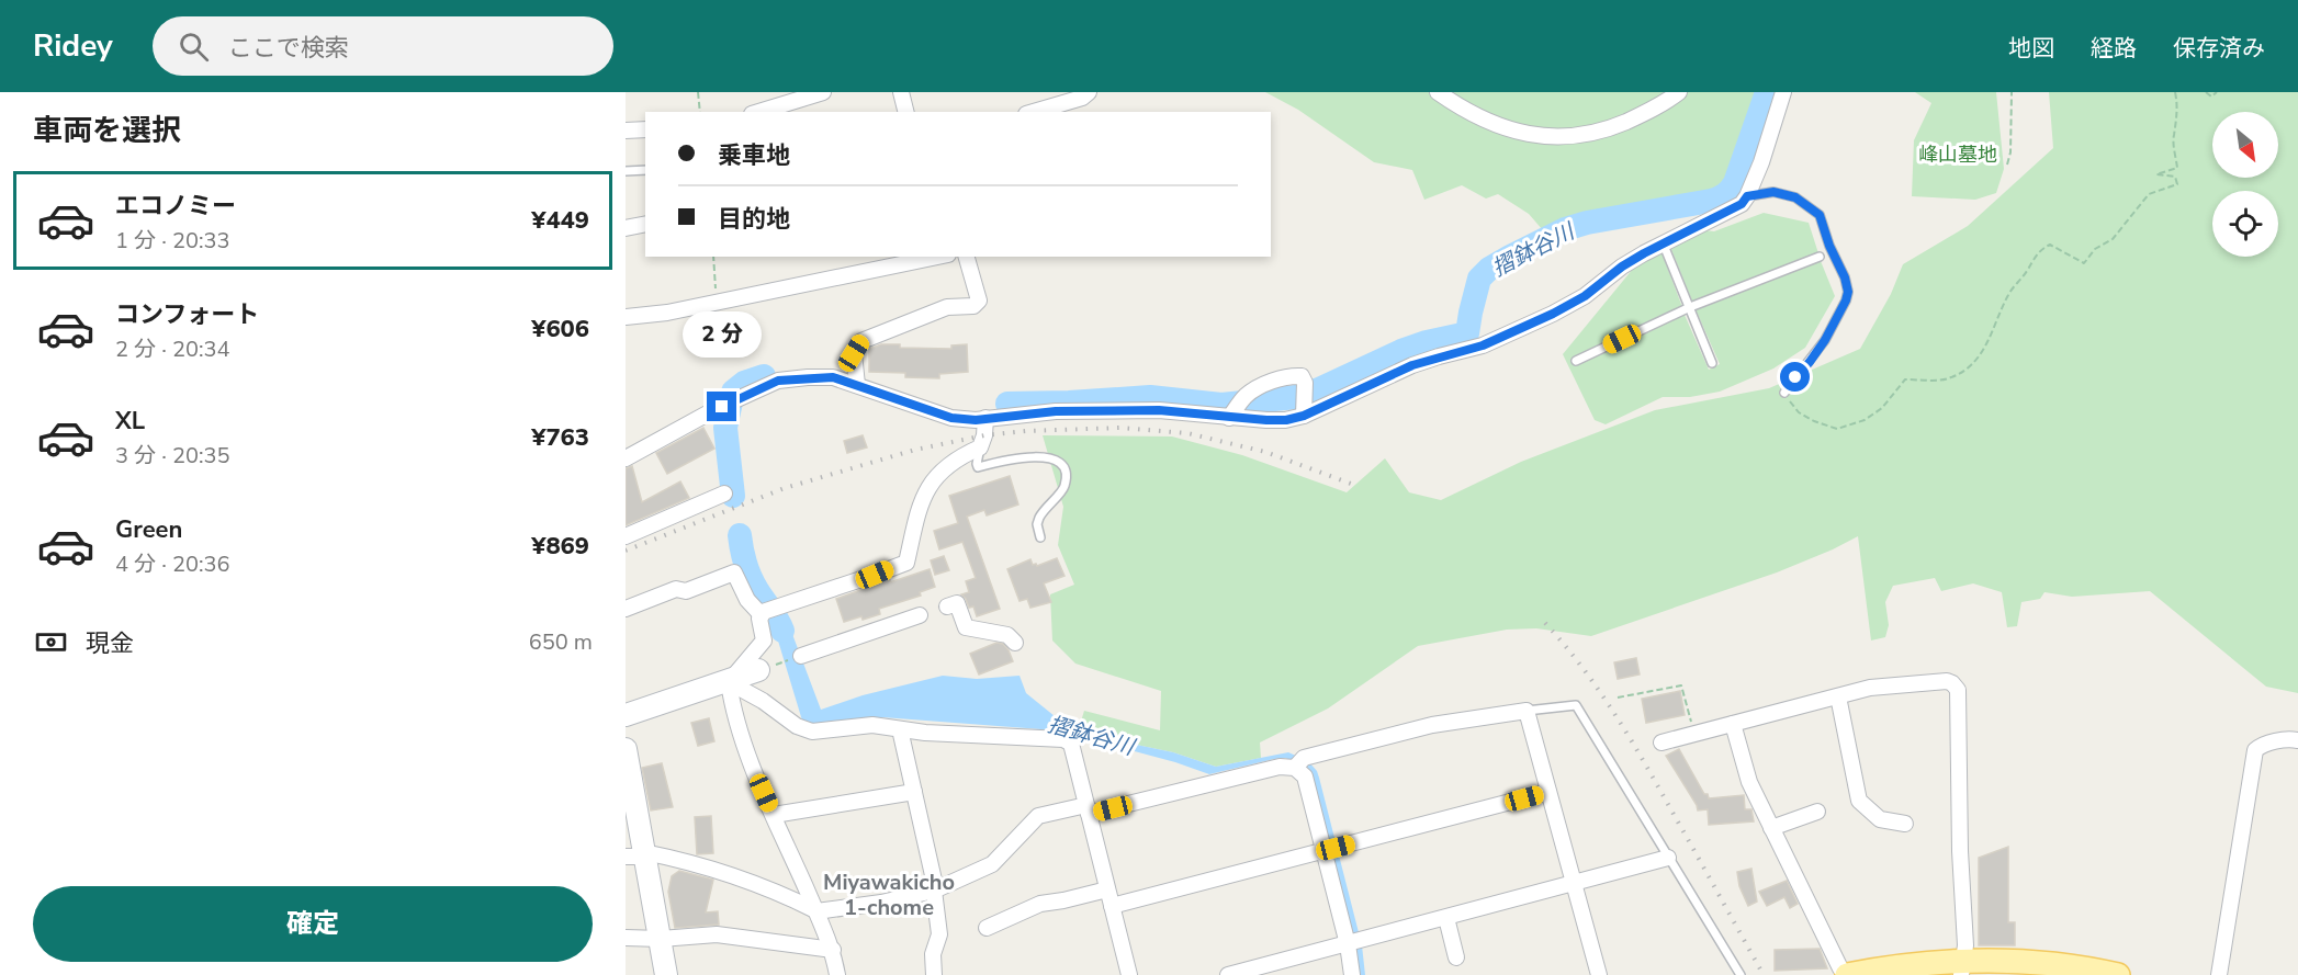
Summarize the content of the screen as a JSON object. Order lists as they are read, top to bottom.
{
  "districts": ["Miyawakicho 1-chome"],
  "water": ["摺鉢谷川"],
  "parks": ["峰山墓地"],
  "north": "bottom right",
  "page": {
    "header": "Ridey",
    "search": "ここで検索",
    "nav": ["地図", "経路", "保存済み"],
    "heading": "車両を選択",
    "banner": ["乗車地", "目的地"],
    "list": [
      {
        "name": "エコノミー",
        "note": "1 分 · 20:33",
        "value": "¥449"
      },
      {
        "name": "コンフォート",
        "note": "2 分 · 20:34",
        "value": "¥606"
      },
      {
        "name": "XL",
        "note": "3 分 · 20:35",
        "value": "¥763"
      },
      {
        "name": "Green",
        "note": "4 分 · 20:36",
        "value": "¥869"
      }
    ],
    "bubble": "2 分",
    "pay": ["現金", "650 m"],
    "buttons": "確定"
  }
}
